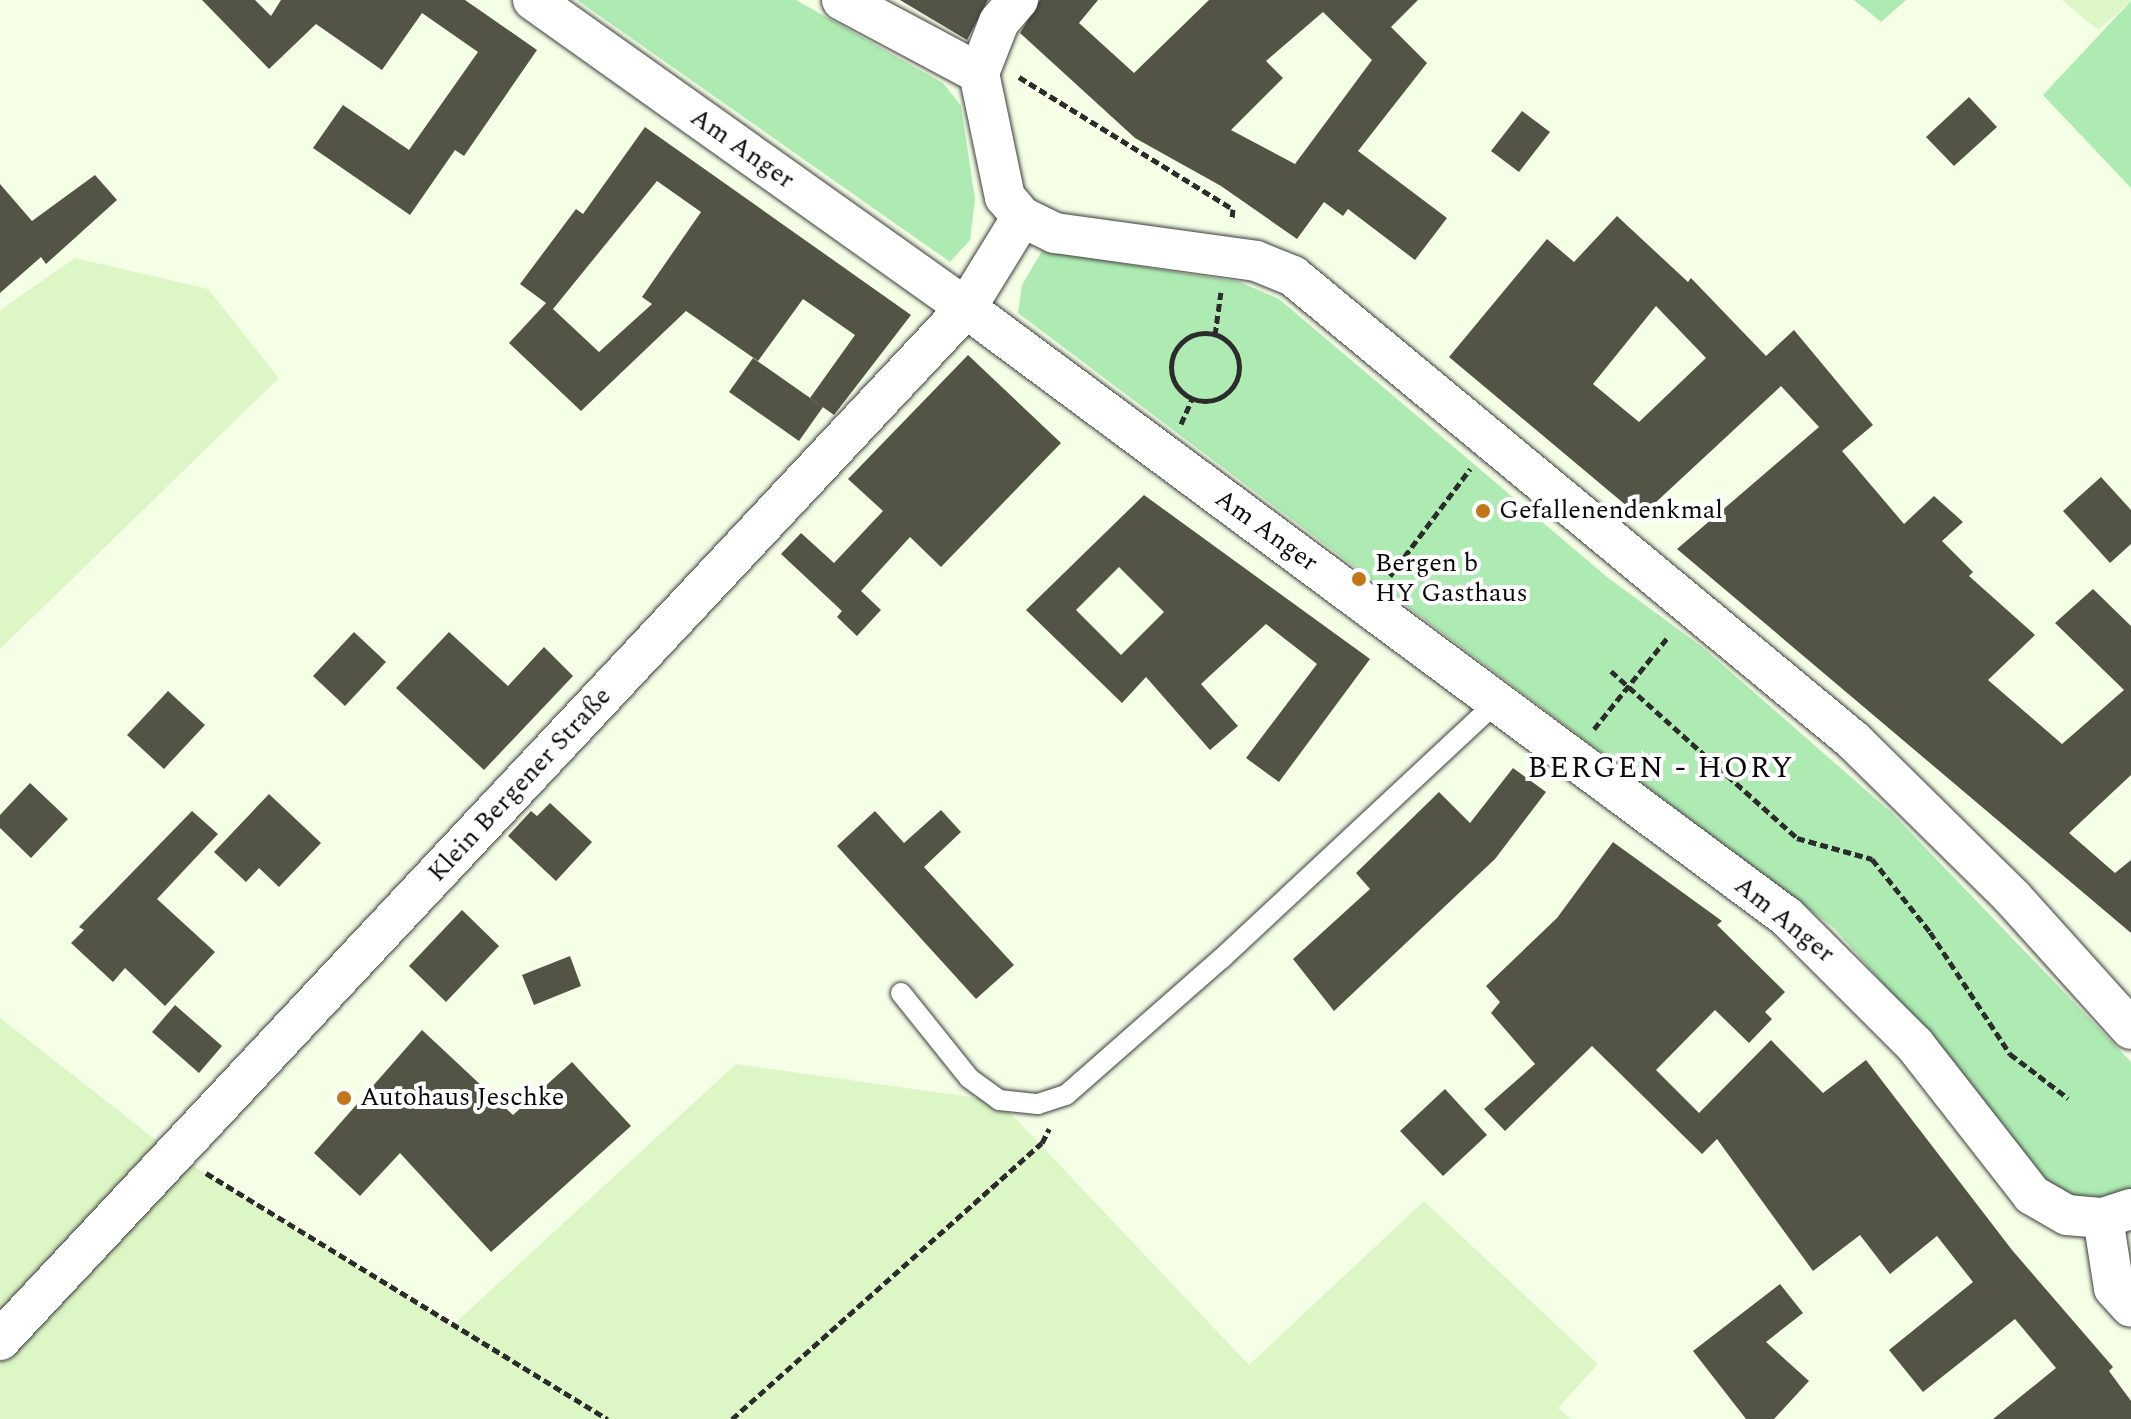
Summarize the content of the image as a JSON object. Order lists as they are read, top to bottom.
{
  "streets": {
    "street": ["Am Anger", "Klein Bergener Straße"]
  },
  "crossings": [
    ["Am Anger", "Klein Bergener Straße"]
  ],
  "districts": ["BERGEN - HORY"],
  "places": ["Gefallenendenkmal", "Bergen b HY Gasthaus", "Autohaus Jeschke"]
}
